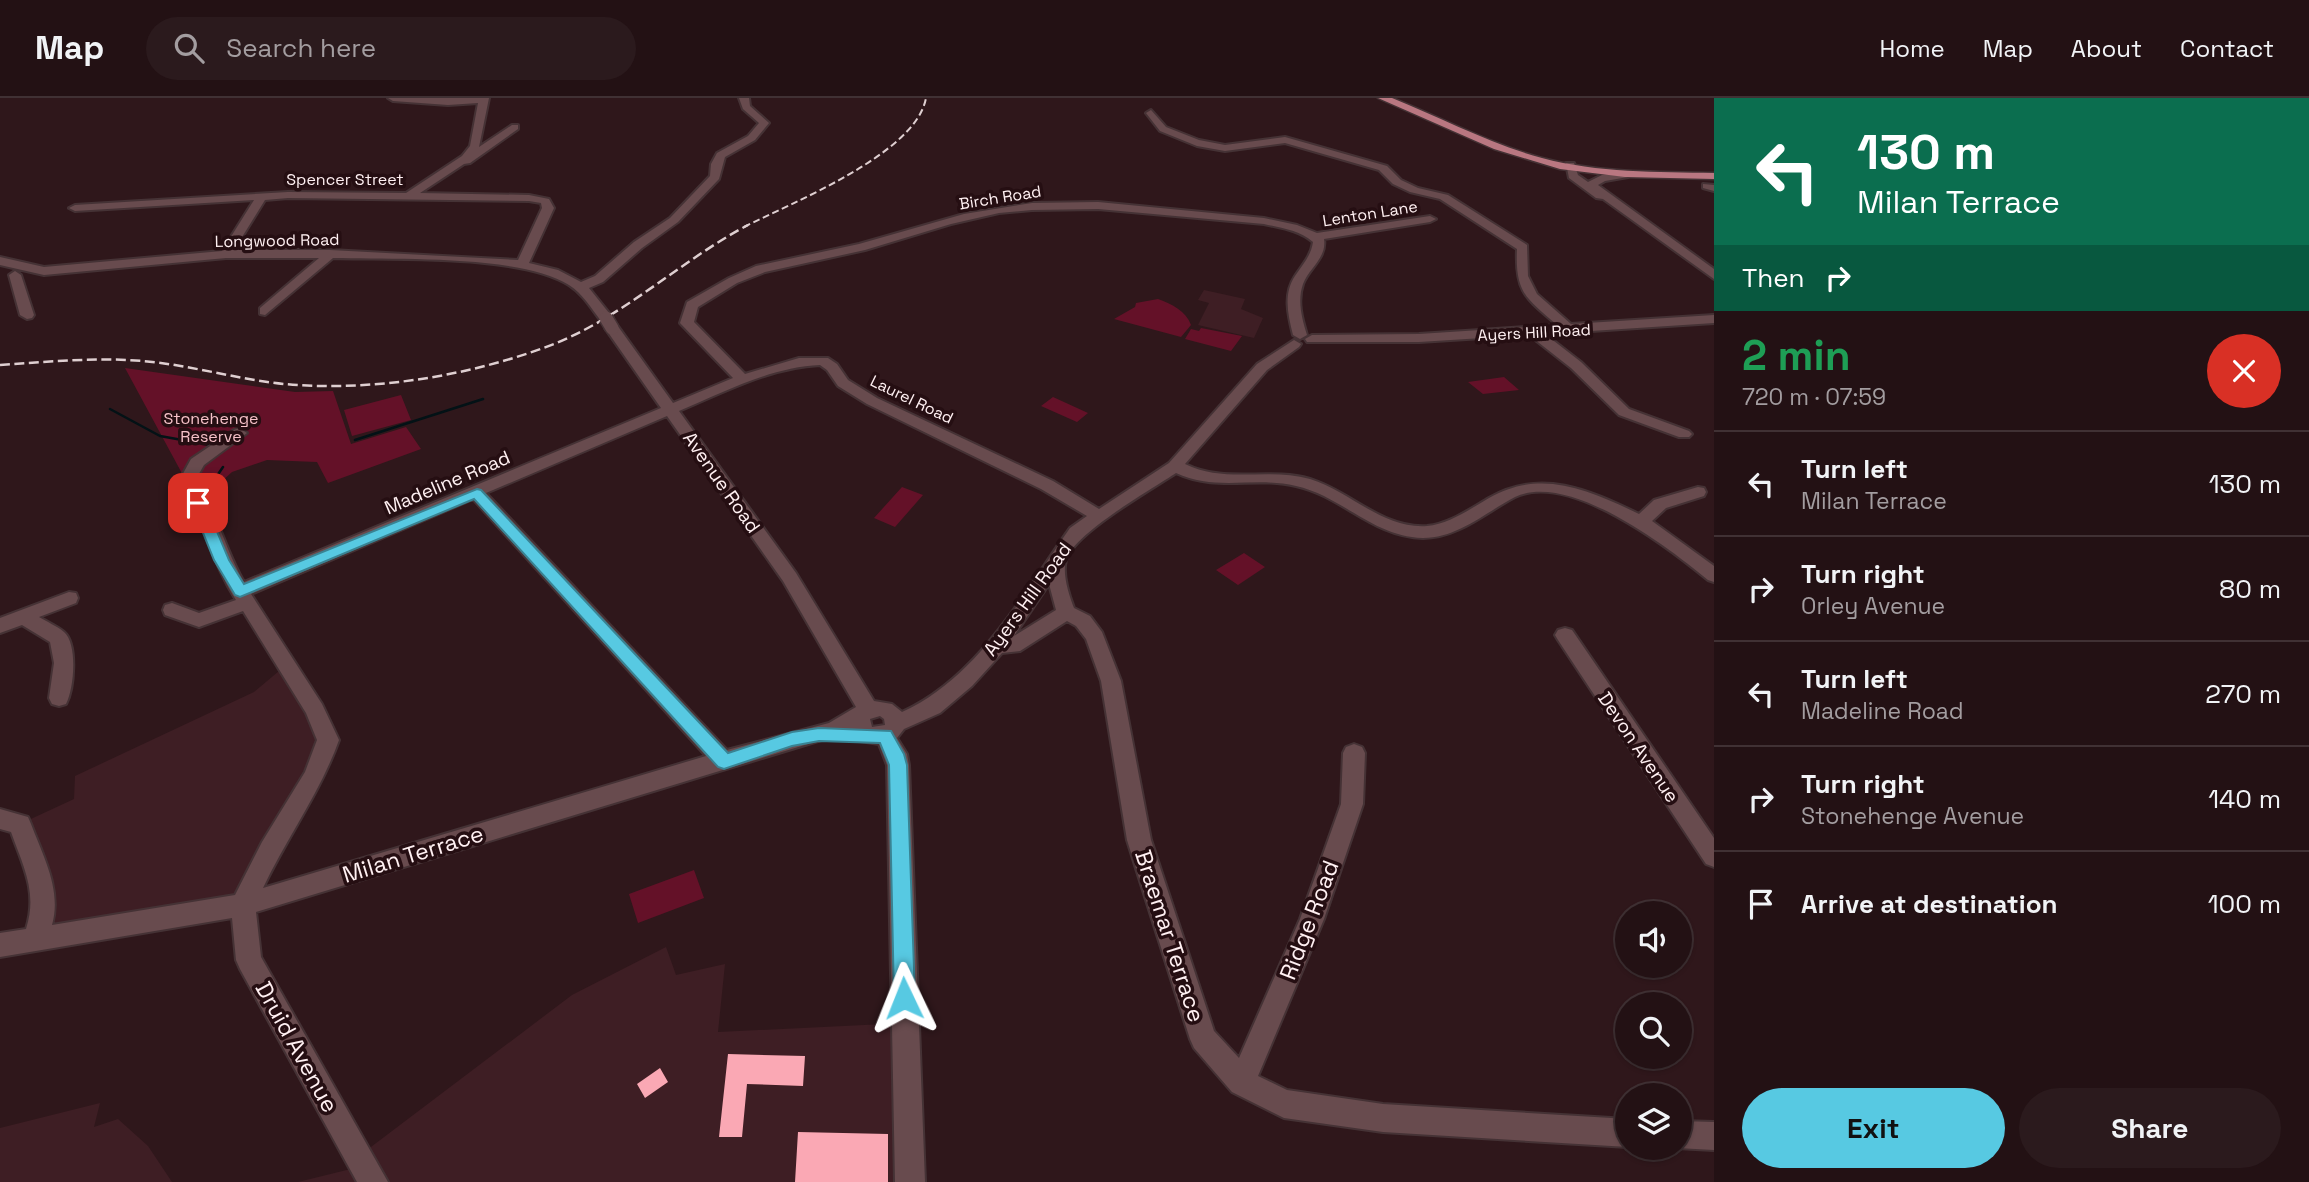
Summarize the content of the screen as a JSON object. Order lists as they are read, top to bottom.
{
  "streets": {
    "street": [
      "Spencer Street",
      "Birch Road",
      "Lenton Lane",
      "Longwood Road",
      "Ayers Hill Road",
      "Laurel Road",
      "Madeline Road",
      "Avenue Road",
      "Devon Avenue",
      "Milan Terrace",
      "Ridge Road",
      "Braemar Terrace",
      "Druid Avenue"
    ]
  },
  "crossings": [
    ["Spencer Street", "Longwood Road"],
    ["Birch Road", "Lenton Lane"],
    ["Birch Road", "Laurel Road"],
    ["Longwood Road", "Avenue Road"],
    ["Ayers Hill Road", "Laurel Road"],
    ["Ayers Hill Road", "Avenue Road"],
    ["Ayers Hill Road", "Milan Terrace"],
    ["Laurel Road", "Madeline Road"],
    ["Laurel Road", "Avenue Road"],
    ["Madeline Road", "Avenue Road"],
    ["Avenue Road", "Milan Terrace"],
    ["Milan Terrace", "Druid Avenue"],
    ["Ridge Road", "Braemar Terrace"]
  ],
  "parks": ["Stonehenge Reserve"],
  "page": {
    "header": "Map",
    "search": "Search here",
    "nav": [
      "Home",
      "Map",
      "About",
      "Contact"
    ],
    "turn": ["130 m", "Milan Terrace"],
    "then": "Then",
    "heading": ["2 min", "720 m · 07:59"],
    "list": [
      {
        "name": "Turn left",
        "note": "Milan Terrace",
        "value": "130 m"
      },
      {
        "name": "Turn right",
        "note": "Orley Avenue",
        "value": "80 m"
      },
      {
        "name": "Turn left",
        "note": "Madeline Road",
        "value": "270 m"
      },
      {
        "name": "Turn right",
        "note": "Stonehenge Avenue",
        "value": "140 m"
      },
      {
        "name": "Arrive at destination",
        "value": "100 m"
      }
    ],
    "buttons": ["Exit", "Share"]
  }
}
